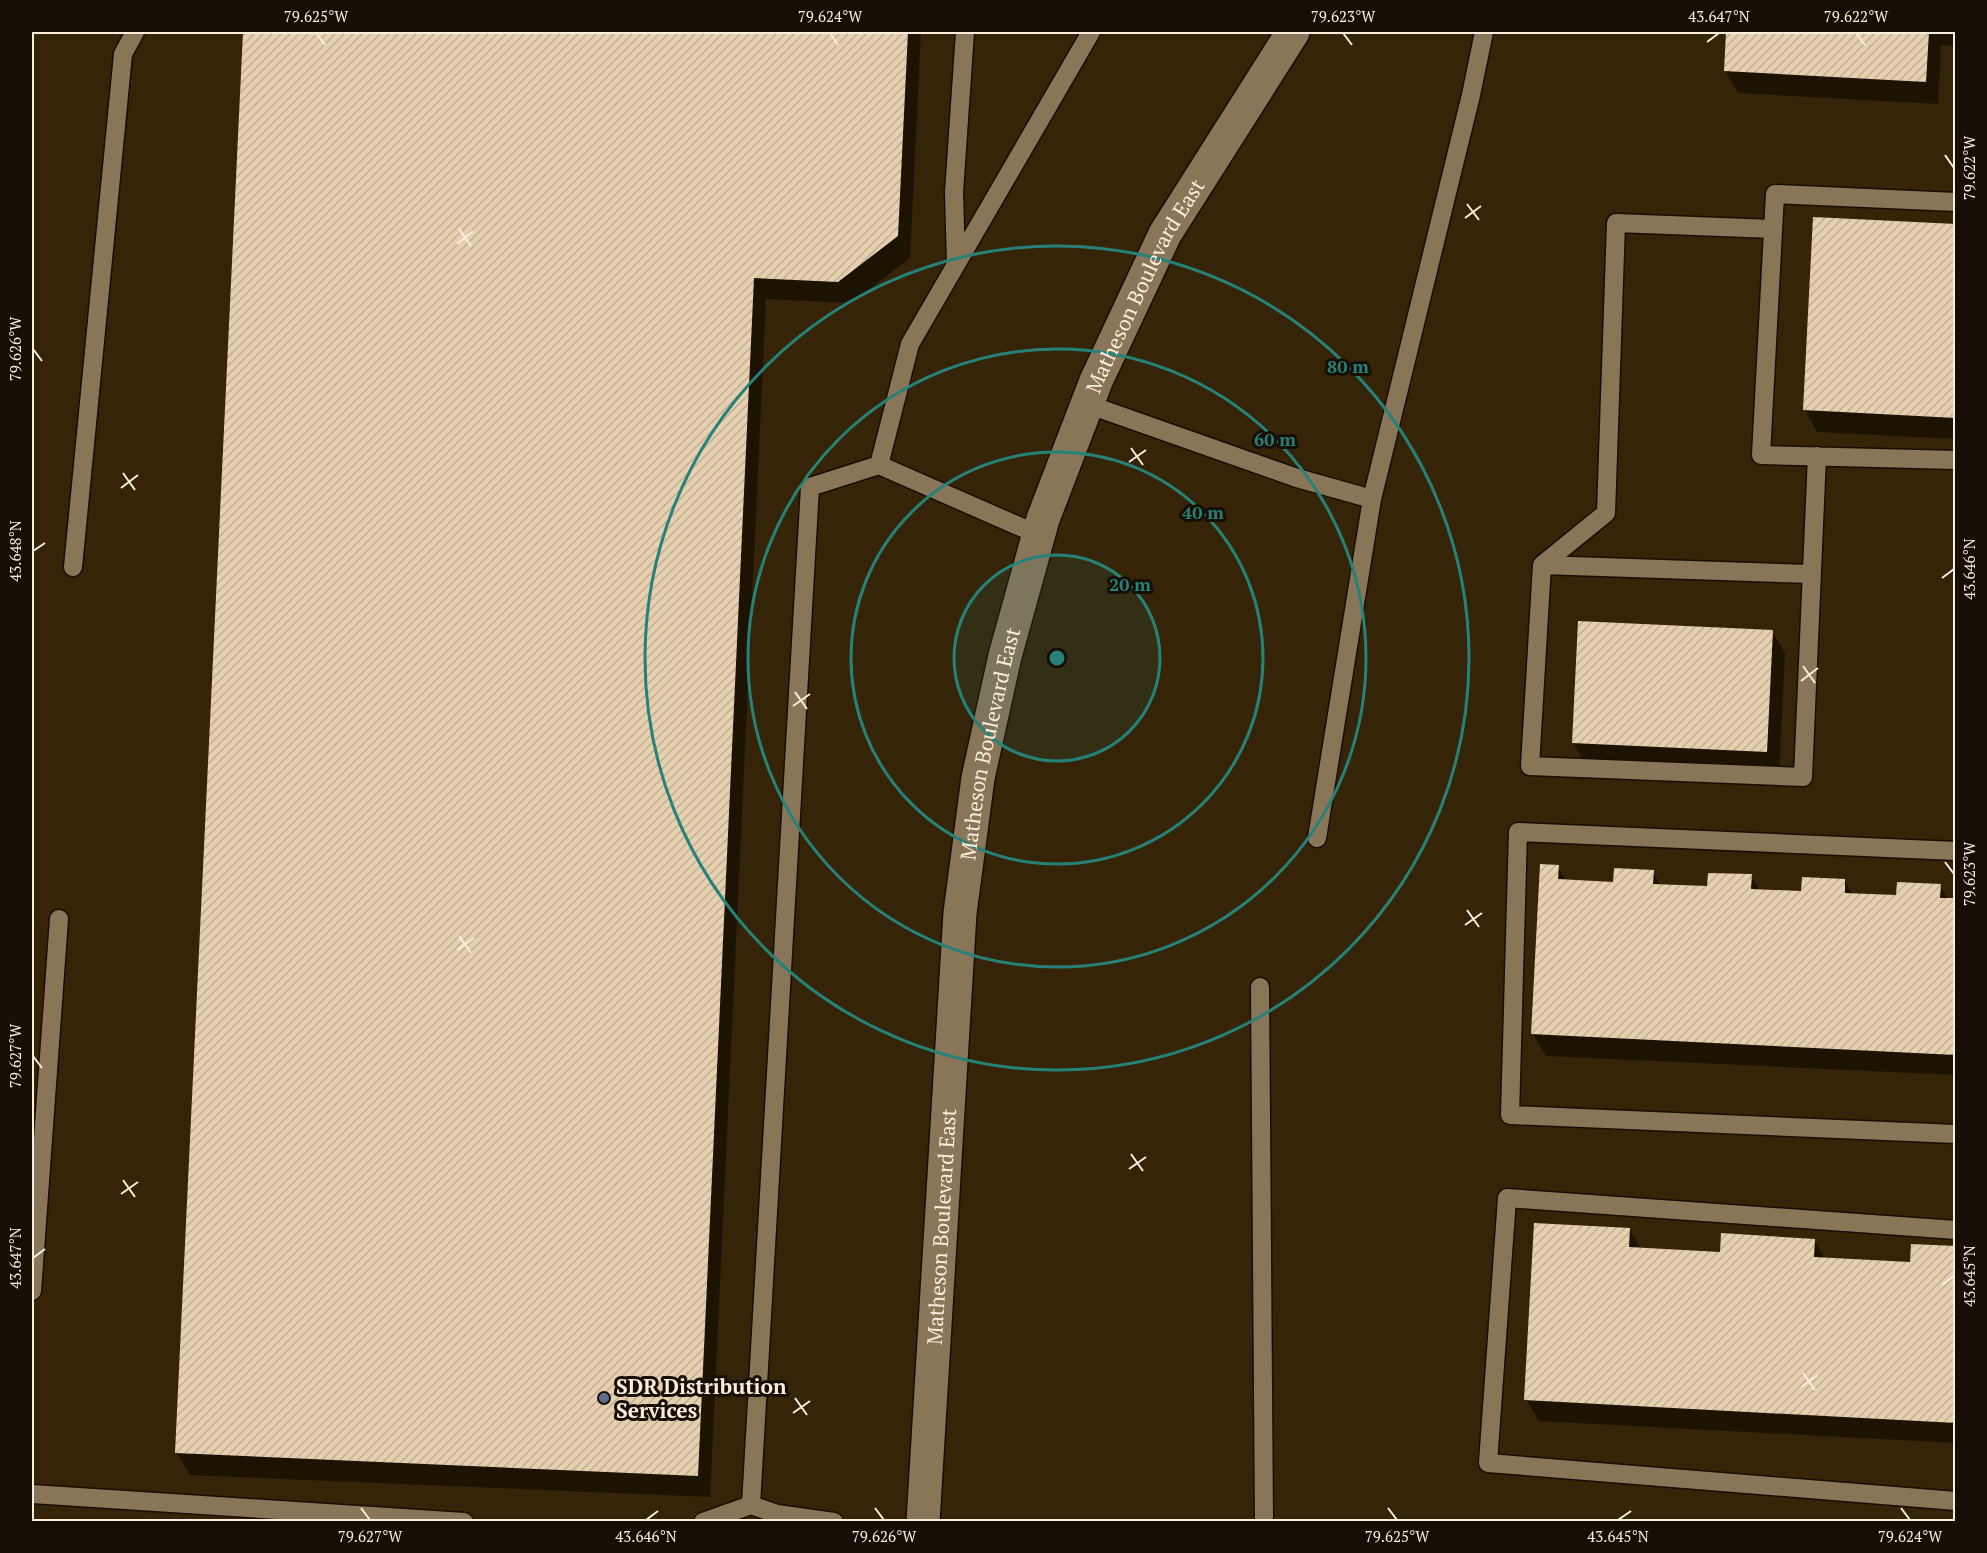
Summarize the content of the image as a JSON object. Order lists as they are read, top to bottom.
{
  "streets": {
    "street": ["Matheson Boulevard East"]
  },
  "places": ["SDR Distribution Services"],
  "coordinates": [
    "79.625°W",
    "79.624°W",
    "79.623°W",
    "43.647°N",
    "79.622°W",
    "79.626°W",
    "43.648°N",
    "43.646°N",
    "79.627°W",
    "43.645°N"
  ],
  "rings": [
    "80 m",
    "60 m",
    "40 m",
    "20 m"
  ]
}
